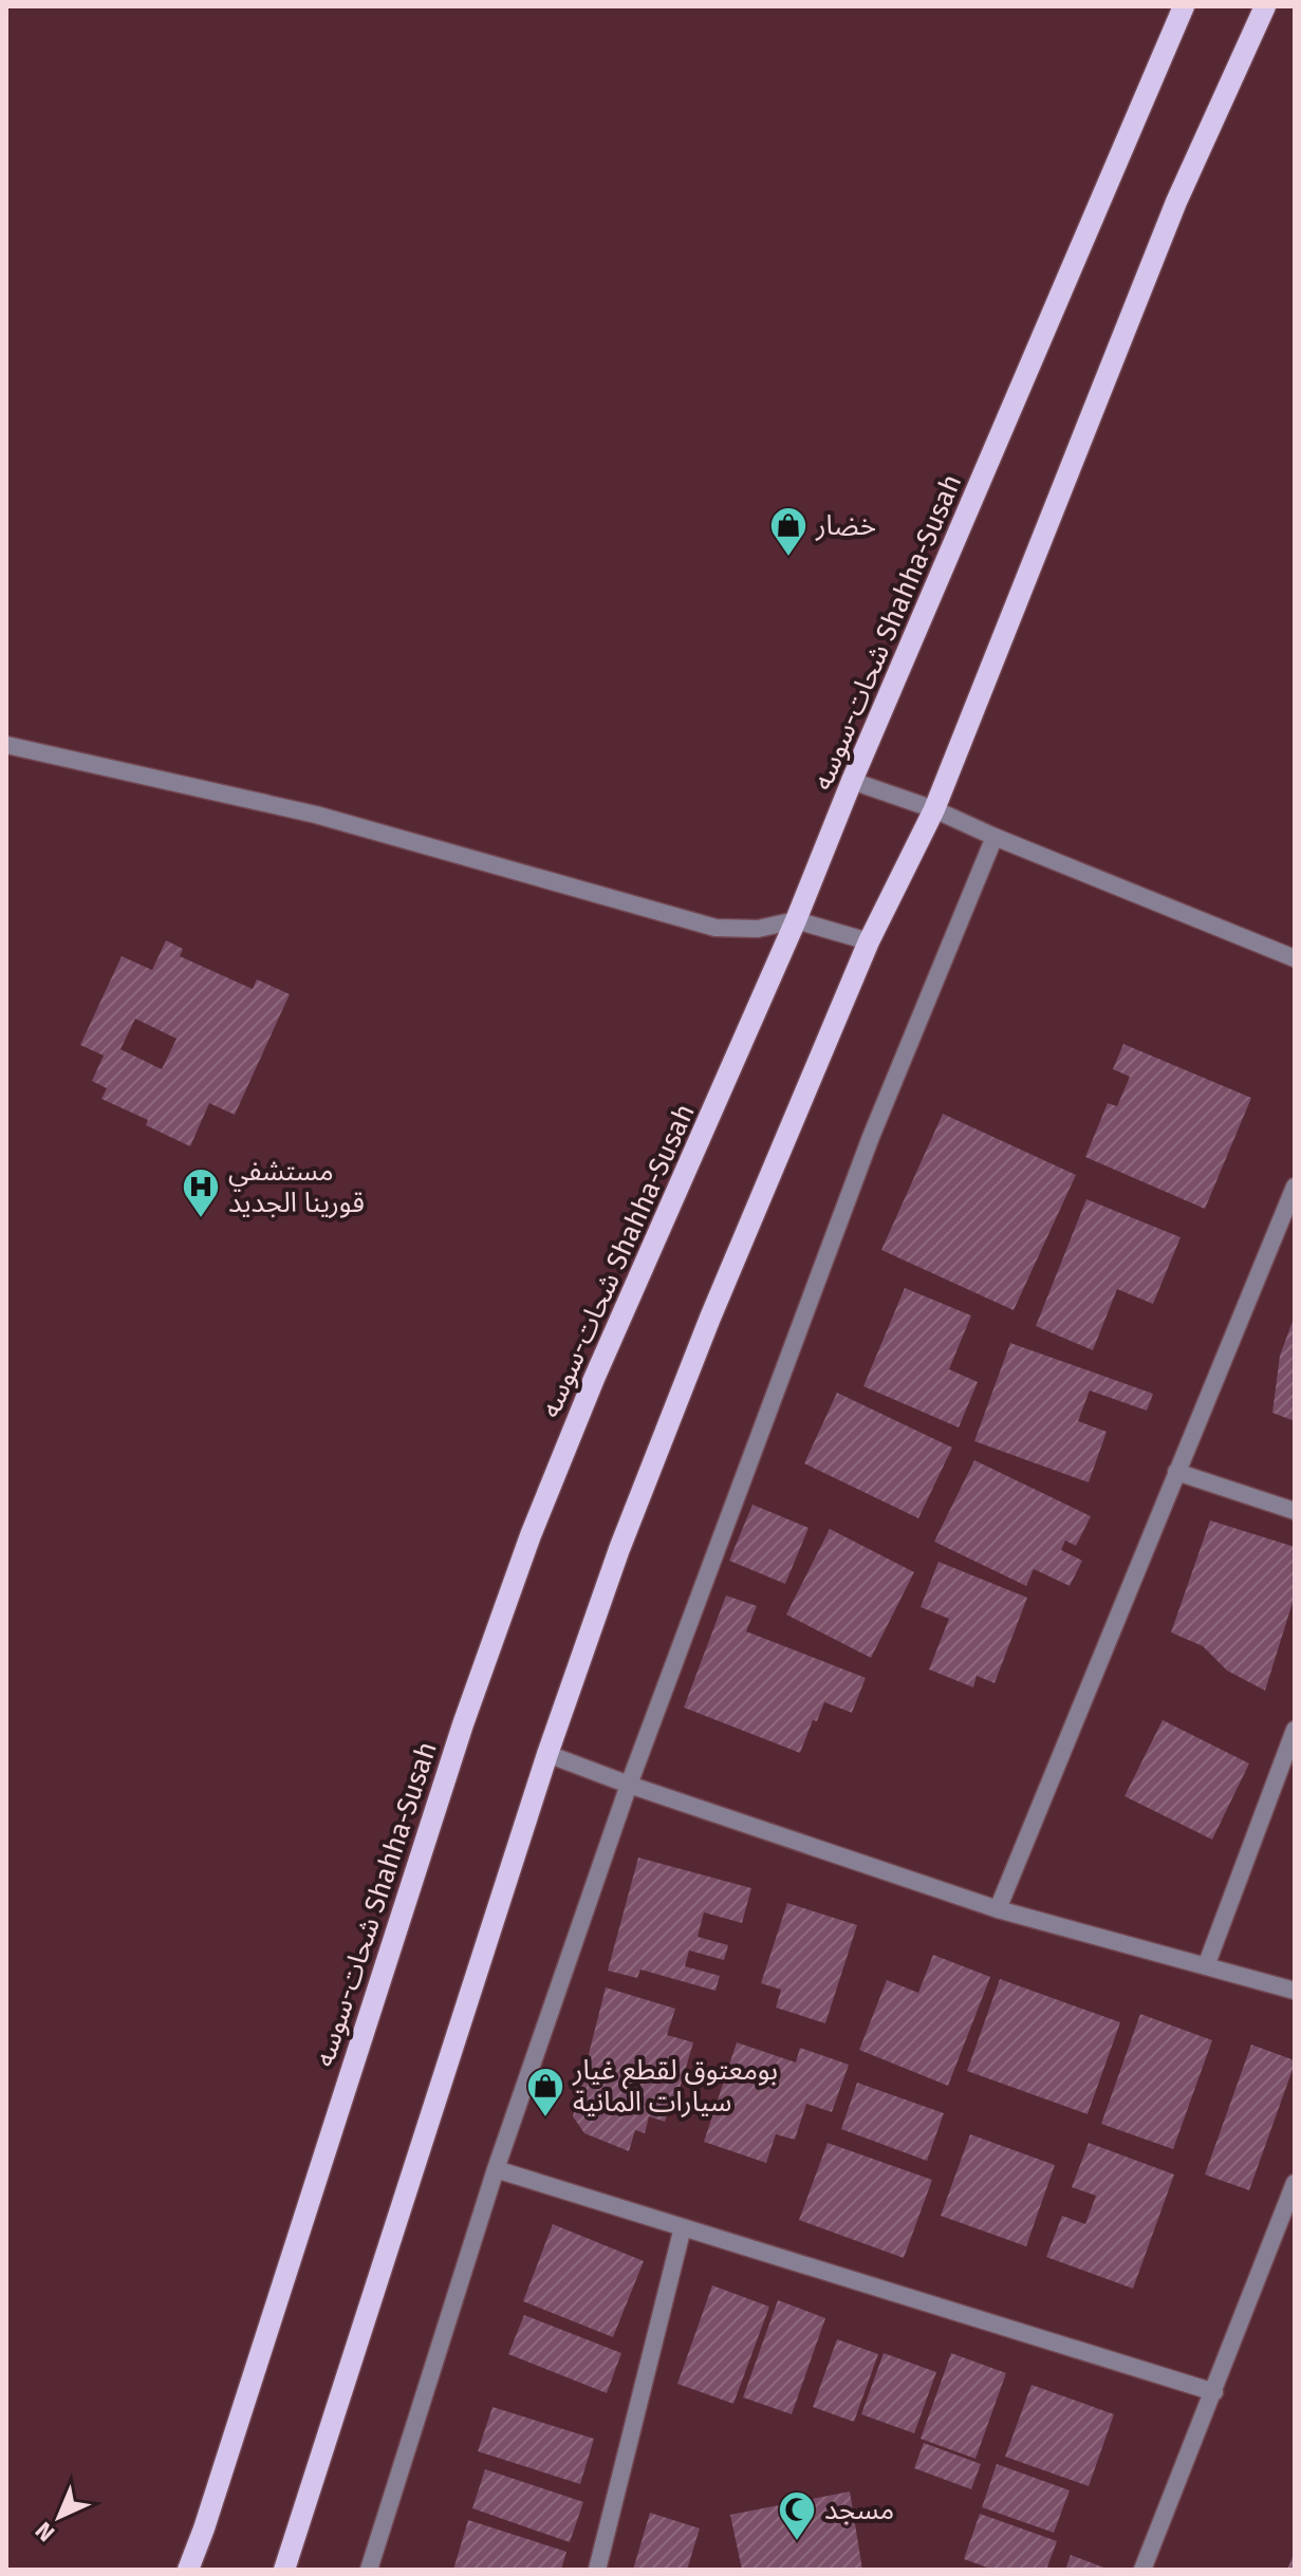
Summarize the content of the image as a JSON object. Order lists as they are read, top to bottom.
{
  "streets": {
    "main road": ["شحات-سوسه Shahha-Susah"]
  },
  "places": {
    "shop": ["خضار", "بومعتوق لقطع غيار سيارات المانية"],
    "hospital": ["مستشفي قورينا الجديد"],
    "mosque": ["مسجد"]
  },
  "north": "bottom left"
}
